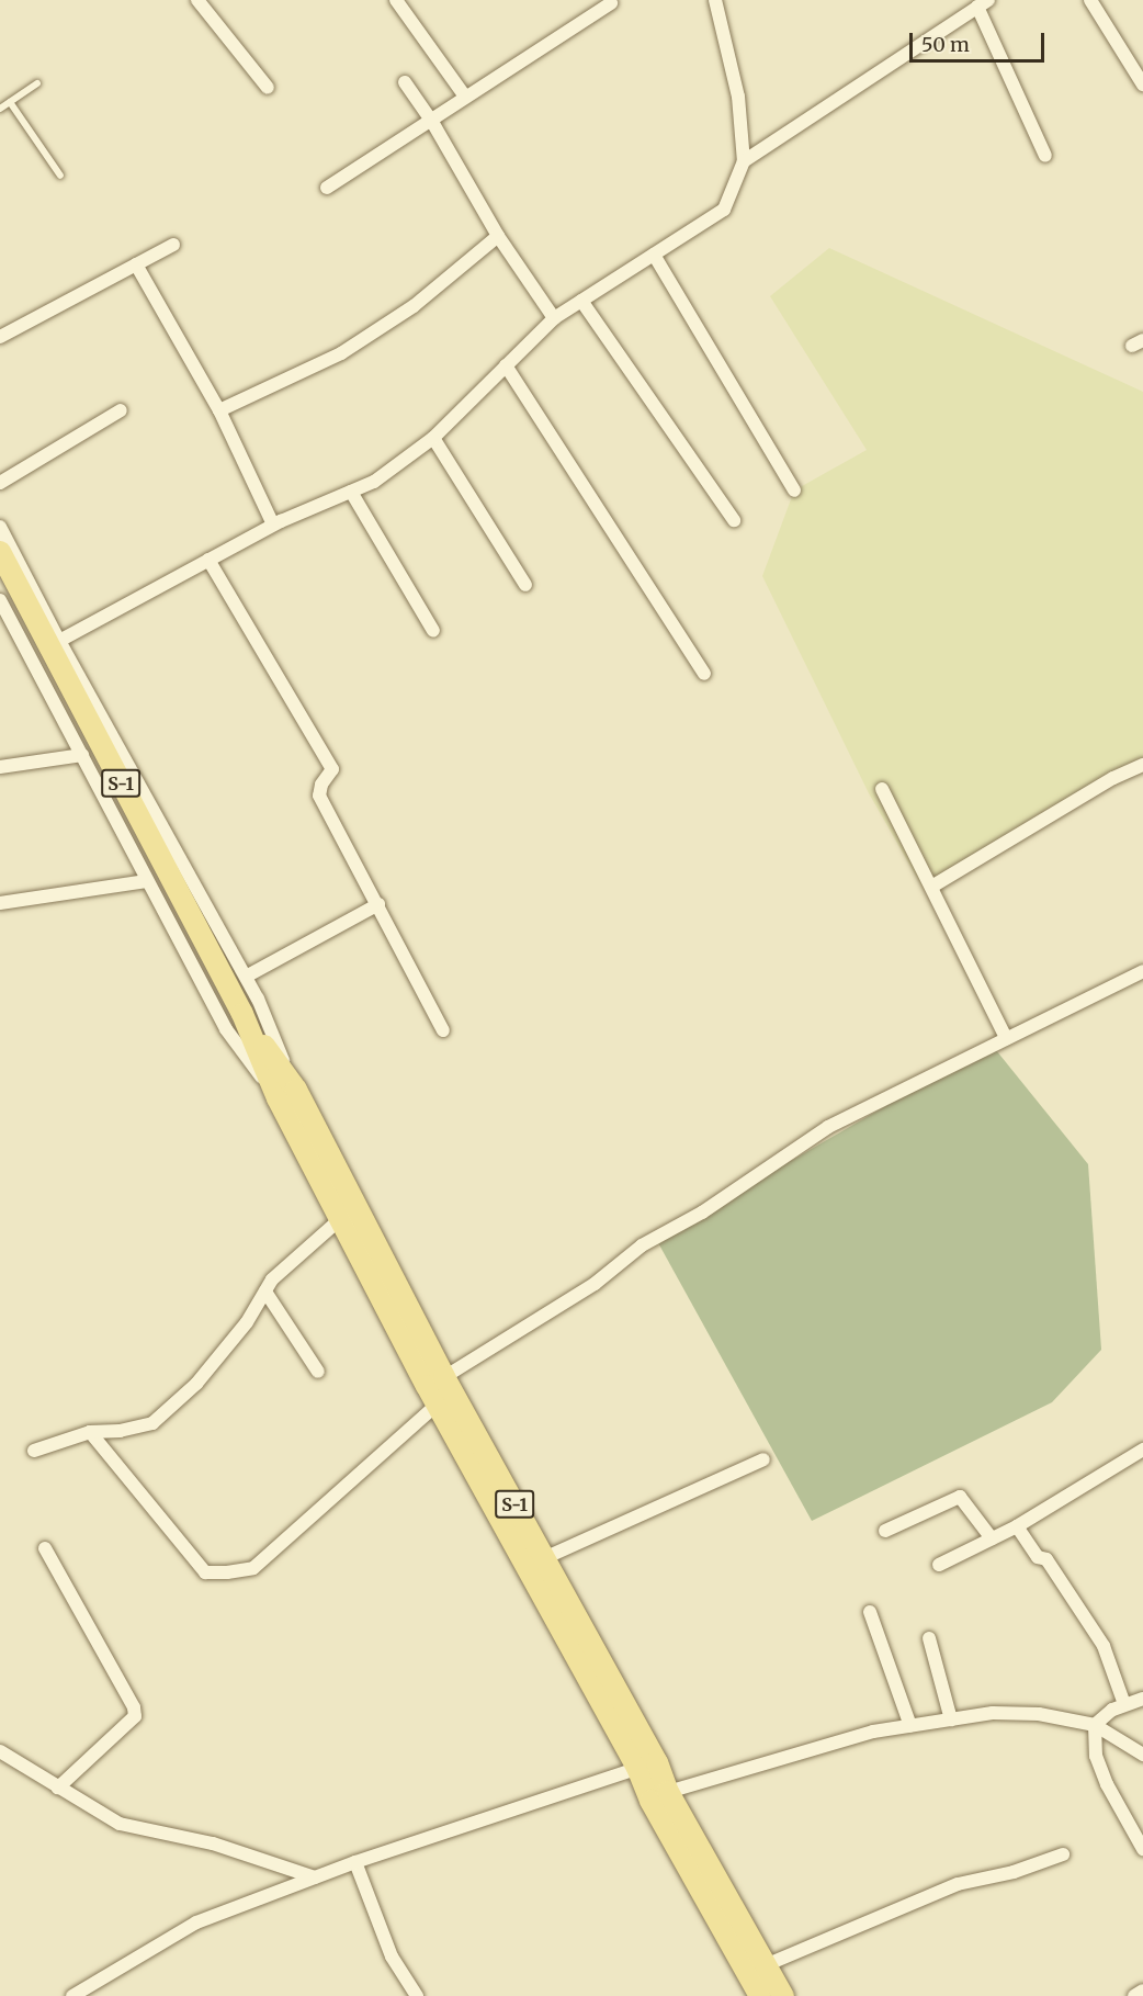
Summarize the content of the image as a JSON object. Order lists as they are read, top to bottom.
{
  "streets": {
    "main road": ["S-1"]
  },
  "scale_bar": "50 m"
}
